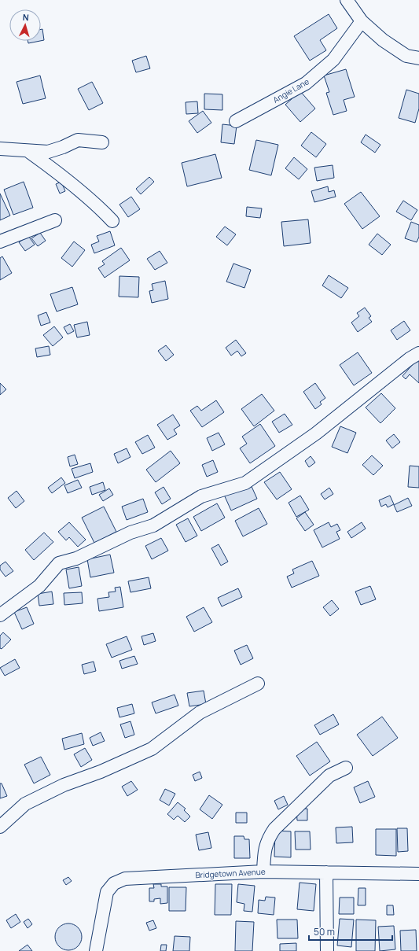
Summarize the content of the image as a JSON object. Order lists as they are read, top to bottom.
{
  "streets": {
    "street": ["Angie Lane", "Bridgetown Avenue"]
  },
  "scale_bar": "50 m",
  "north": "top"
}
